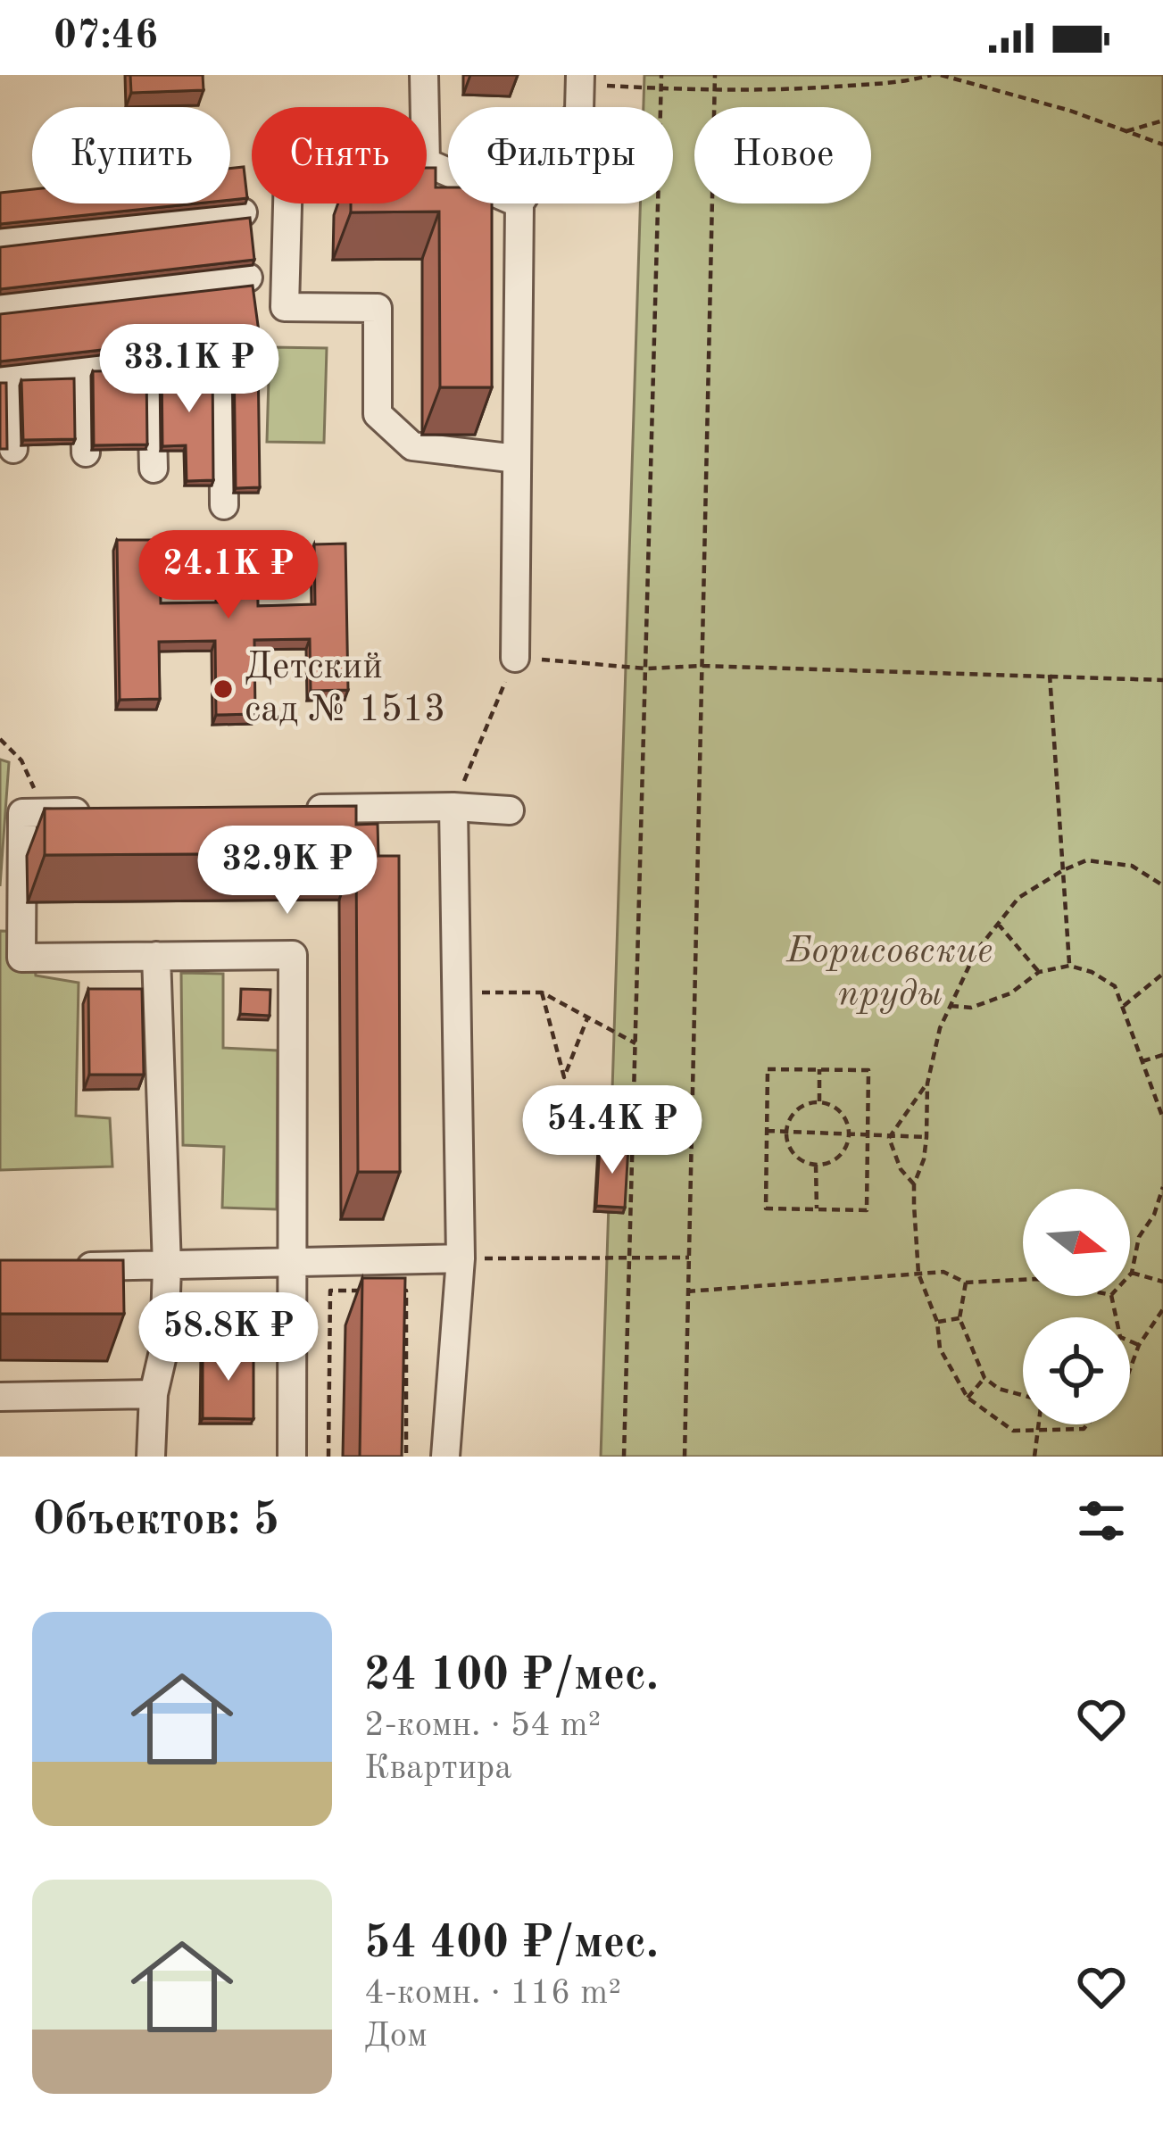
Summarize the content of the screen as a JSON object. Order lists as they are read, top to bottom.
{
  "parks": ["Борисовские пруды"],
  "places": ["Детский сад № 1513"],
  "north": "right",
  "page": {
    "status": "07:46",
    "chip": [
      "Купить",
      "Снять",
      "Фильтры",
      "Новое"
    ],
    "price": [
      "33.1K ₽",
      "24.1K ₽",
      "32.9K ₽",
      "54.4K ₽",
      "58.8K ₽"
    ],
    "heading": "Объектов: 5",
    "list": [
      {
        "name": "24 100 ₽/мес.",
        "note": "2-комн. · 54 m² · Квартира"
      },
      {
        "name": "54 400 ₽/мес.",
        "note": "4-комн. · 116 m² · Дом"
      }
    ]
  }
}
